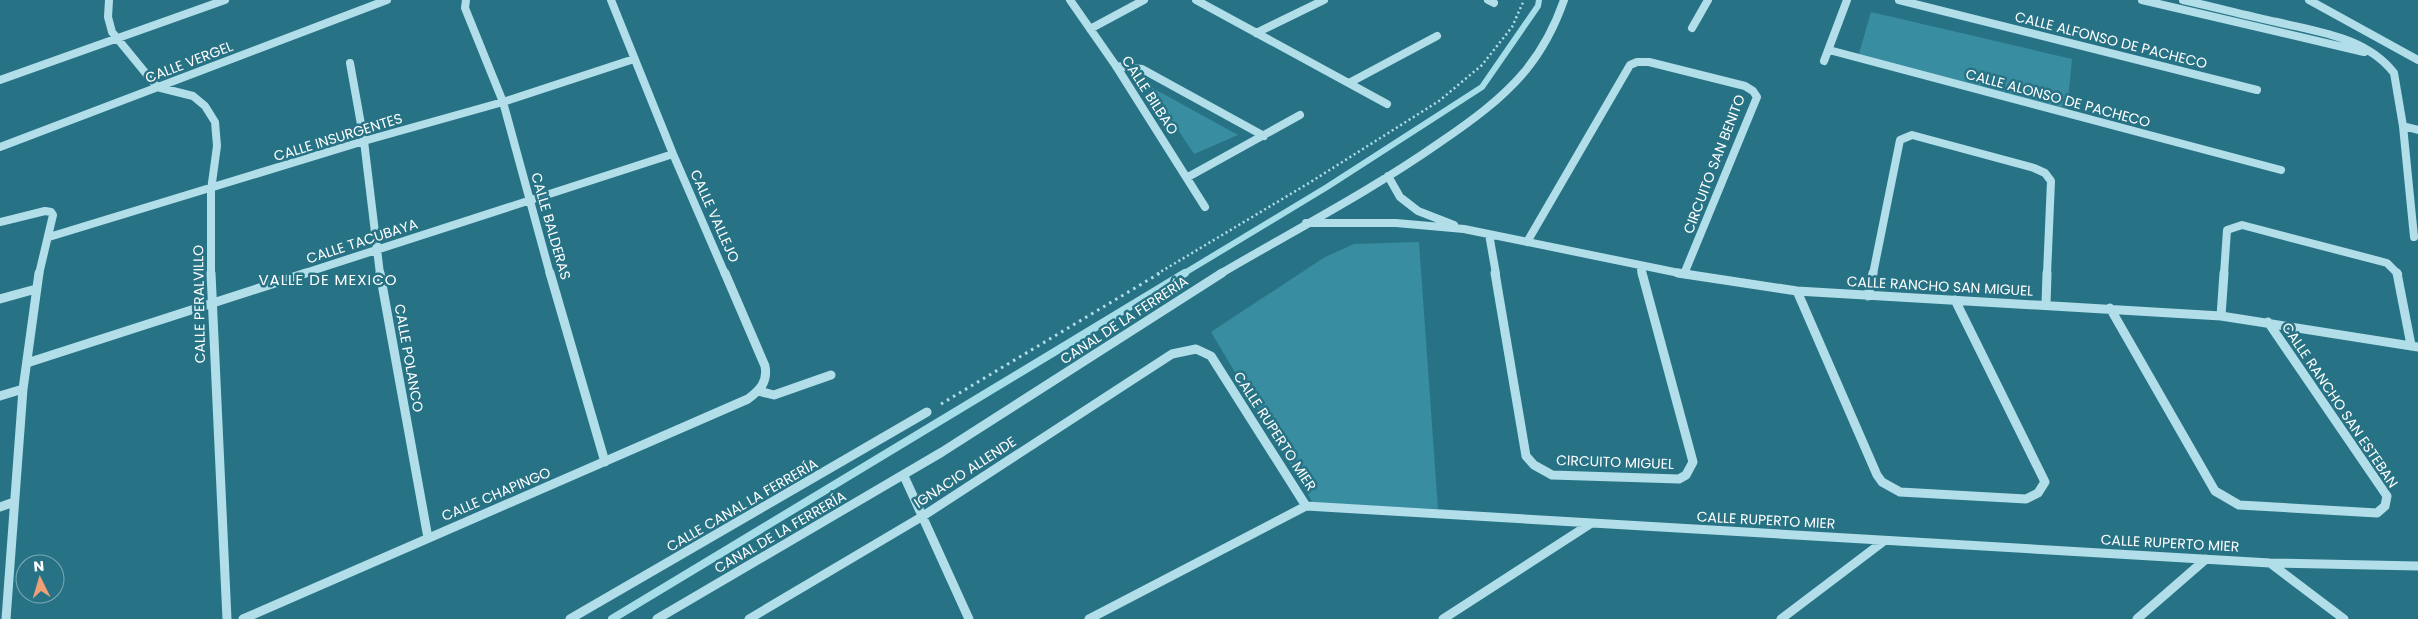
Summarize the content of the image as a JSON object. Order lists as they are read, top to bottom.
{
  "streets": {
    "street": [
      "CALLE ALFONSO DE PACHECO",
      "CALLE VERGEL",
      "CALLE BILBAO",
      "CALLE ALONSO DE PACHECO",
      "CALLE INSURGENTES",
      "CIRCUITO SAN BENITO",
      "CALLE VALLEJO",
      "CALLE BALDERAS",
      "CALLE TACUBAYA",
      "CALLE RANCHO SAN MIGUEL",
      "CALLE PERALVILLO",
      "CANAL DE LA FERRERÍA",
      "CALLE POLANCO",
      "CALLE RANCHO SAN ESTEBAN",
      "CALLE RUPERTO MIER",
      "CIRCUITO MIGUEL",
      "IGNACIO ALLENDE",
      "CALLE CHAPINGO",
      "CALLE CANAL LA FERRERÍA"
    ]
  },
  "crossings": [
    ["CALLE VERGEL", "CALLE PERALVILLO"],
    ["CALLE INSURGENTES", "CALLE VALLEJO"],
    ["CALLE INSURGENTES", "CALLE BALDERAS"],
    ["CALLE INSURGENTES", "CALLE PERALVILLO"],
    ["CALLE INSURGENTES", "CALLE POLANCO"],
    ["CIRCUITO SAN BENITO", "CALLE RANCHO SAN MIGUEL"],
    ["CALLE VALLEJO", "CALLE TACUBAYA"],
    ["CALLE VALLEJO", "CALLE CHAPINGO"],
    ["CALLE BALDERAS", "CALLE TACUBAYA"],
    ["CALLE BALDERAS", "CALLE CHAPINGO"],
    ["CALLE TACUBAYA", "CALLE PERALVILLO"],
    ["CALLE TACUBAYA", "CALLE POLANCO"],
    ["CALLE RANCHO SAN MIGUEL", "CANAL DE LA FERRERÍA"],
    ["CALLE RANCHO SAN MIGUEL", "CALLE RANCHO SAN ESTEBAN"],
    ["CALLE RANCHO SAN MIGUEL", "CIRCUITO MIGUEL"],
    ["CALLE POLANCO", "CALLE CHAPINGO"],
    ["CALLE RUPERTO MIER", "IGNACIO ALLENDE"]
  ],
  "districts": ["VALLE DE MEXICO"],
  "north": "top"
}
